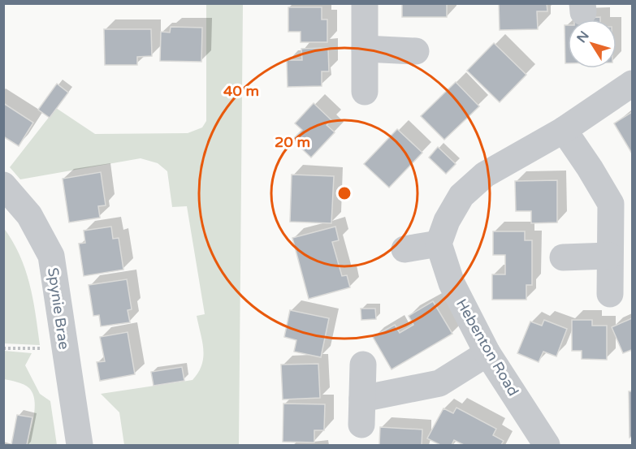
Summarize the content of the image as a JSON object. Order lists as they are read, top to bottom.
{
  "streets": {
    "street": ["Spynie Brae", "Hebenton Road"]
  },
  "north": "top left",
  "rings": ["40 m", "20 m"]
}
